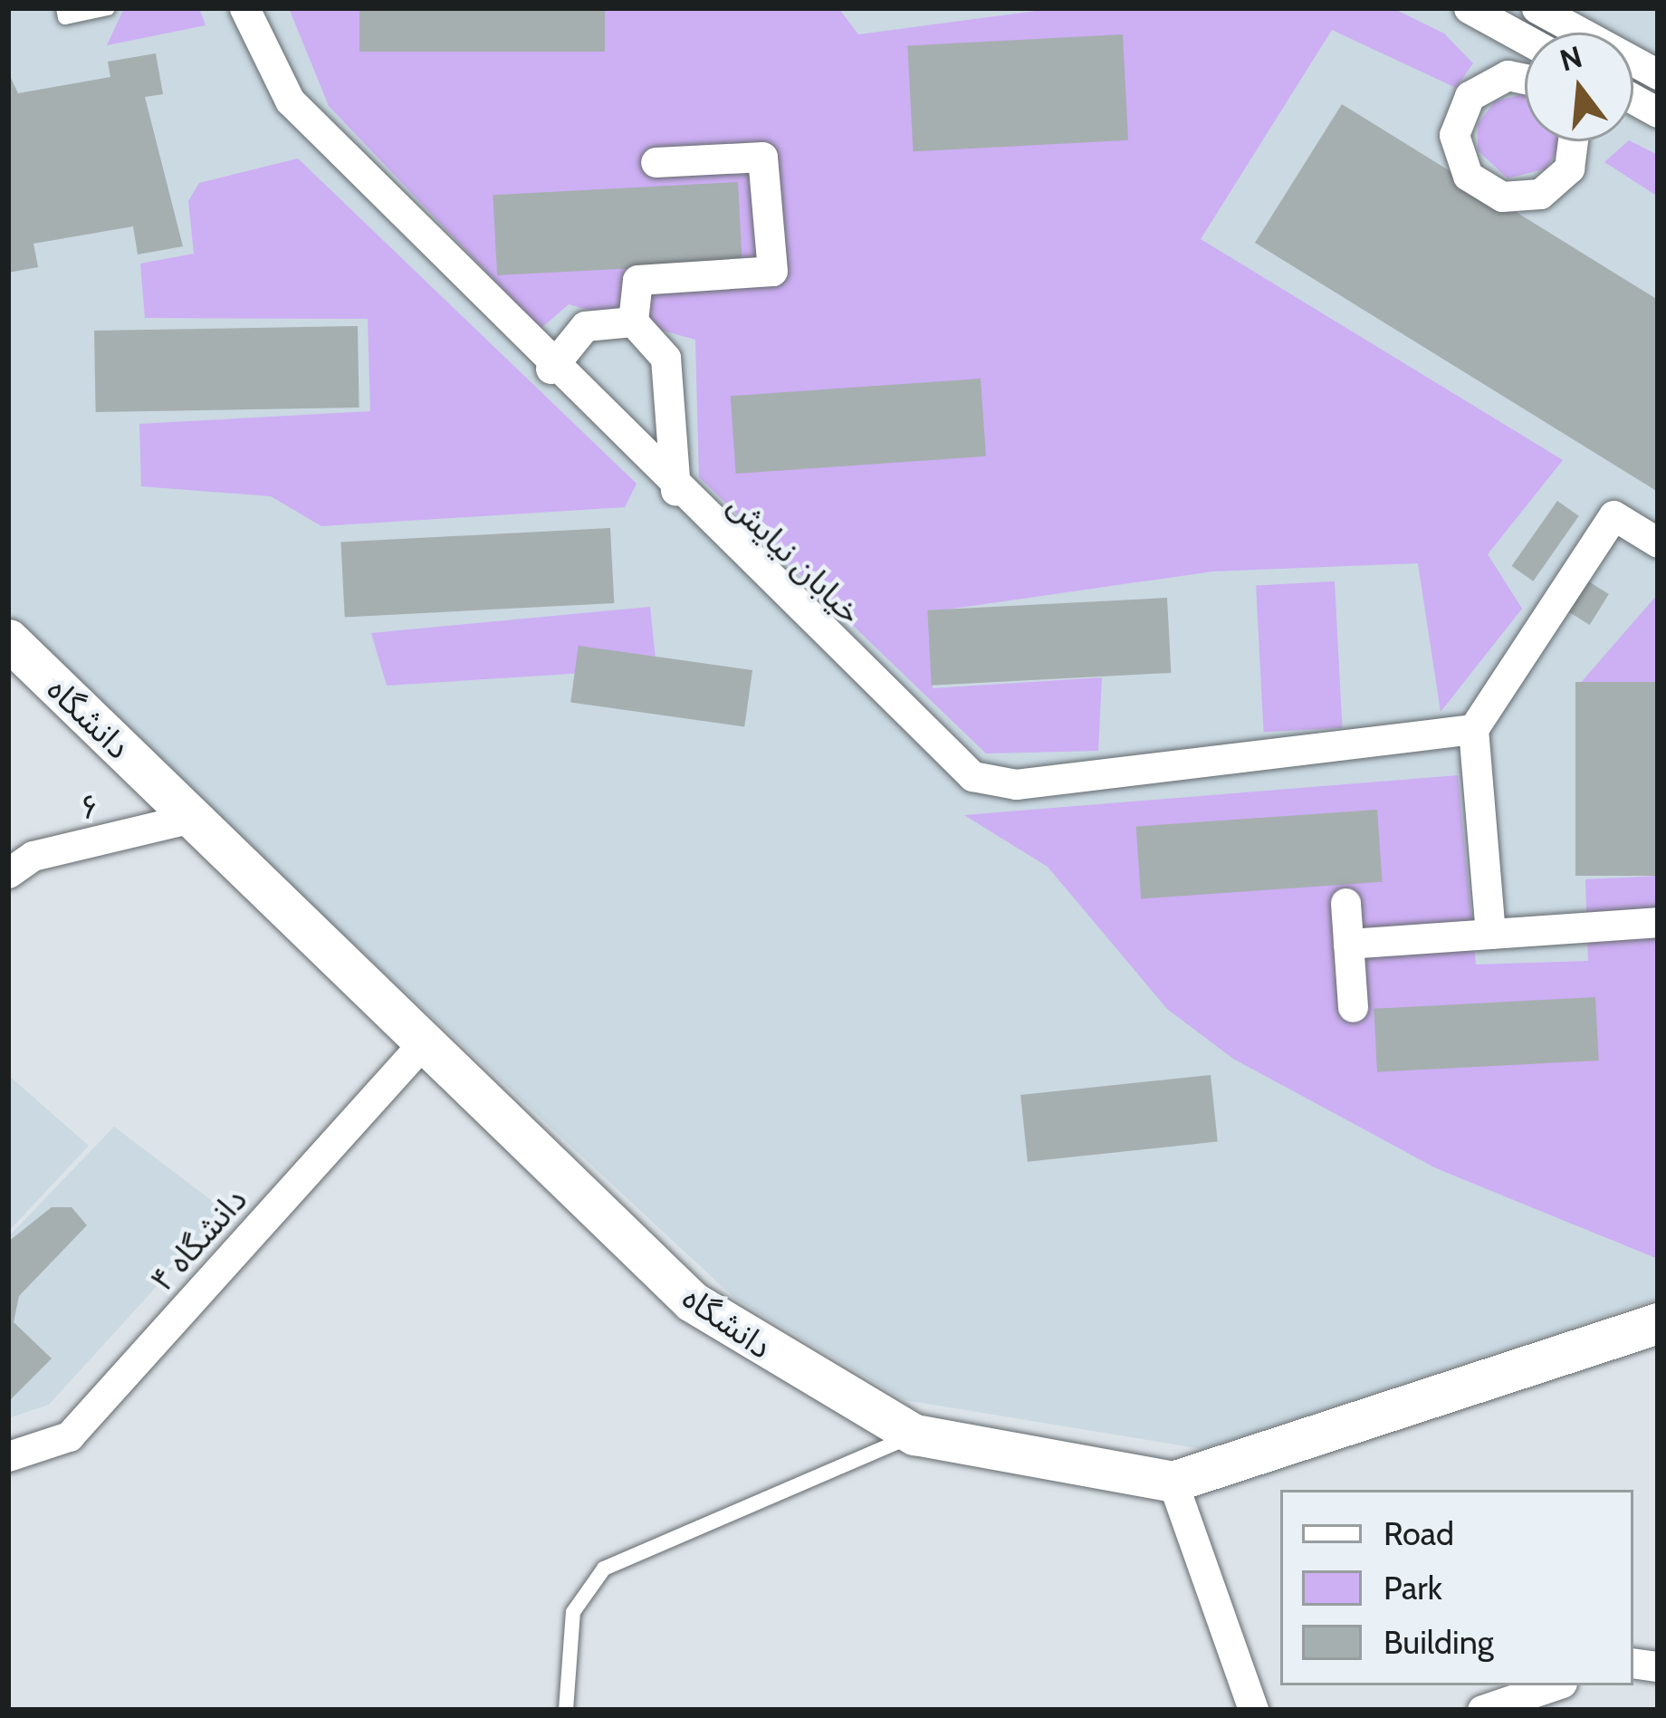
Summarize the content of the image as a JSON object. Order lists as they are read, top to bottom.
{
  "streets": {
    "street": [
      "خیابان نیایش",
      "دانشگاه",
      "۶",
      "۴ دانشگاه"
    ]
  },
  "crossings": [
    ["دانشگاه", "۶"],
    ["دانشگاه", "۴ دانشگاه"]
  ],
  "legend": ["Road", "Park", "Building"],
  "north": "top"
}
